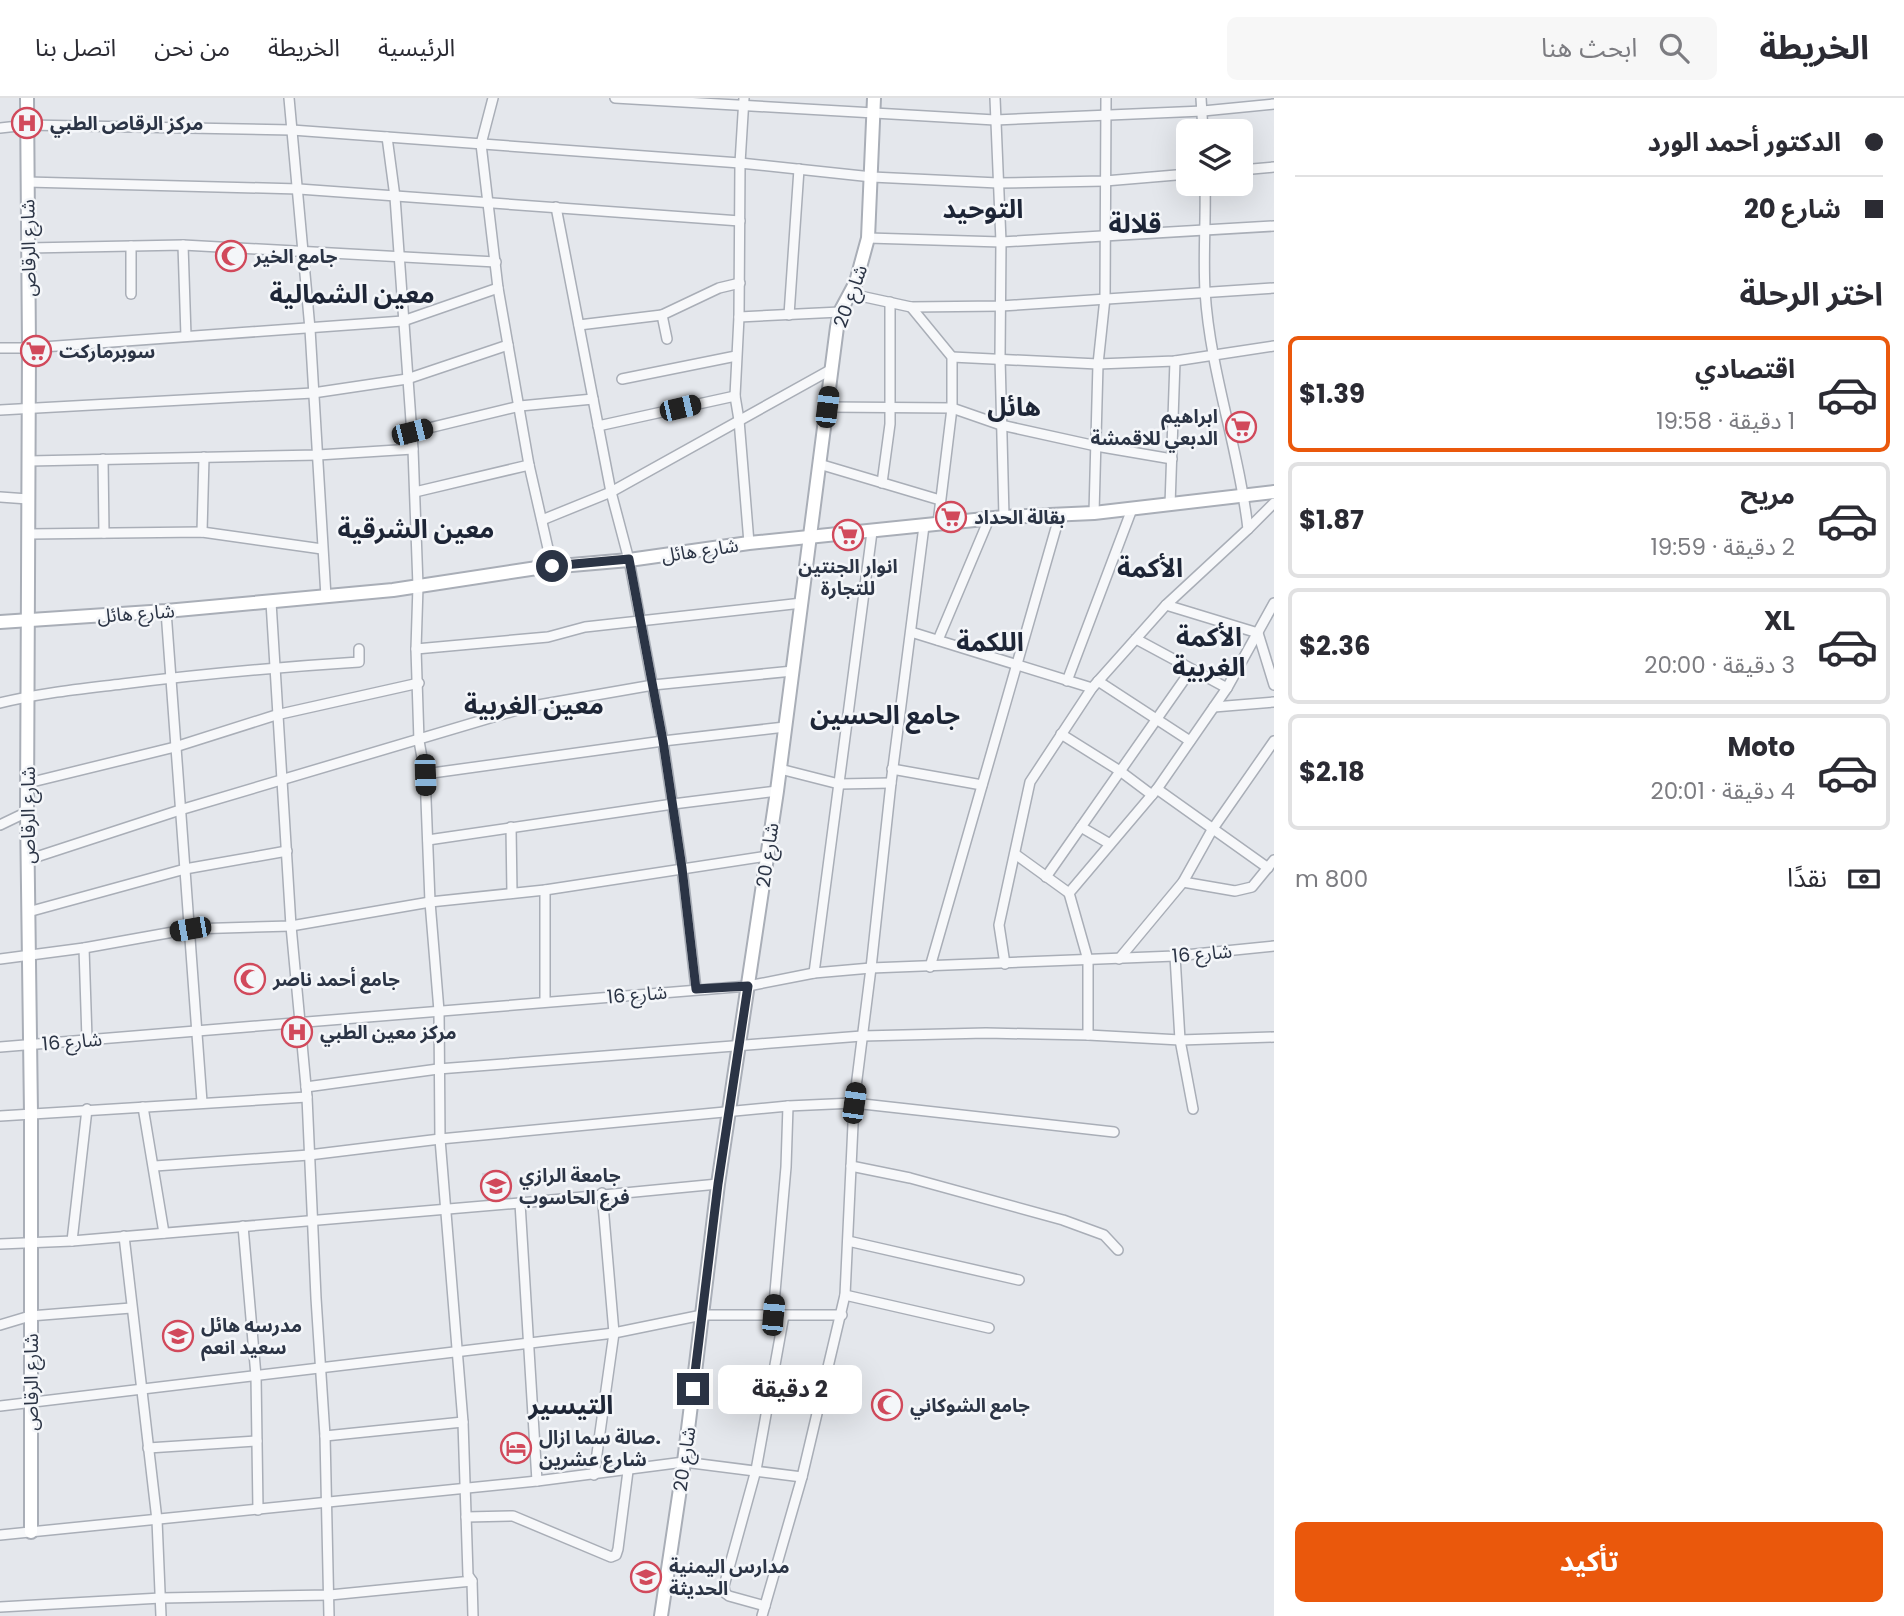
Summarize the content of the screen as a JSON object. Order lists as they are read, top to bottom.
{
  "streets": {
    "street": [
      "شارع الرقاص",
      "شارع 20",
      "شارع هائل",
      "شارع 16"
    ]
  },
  "crossings": [
    ["شارع الرقاص", "شارع هائل"],
    ["شارع الرقاص", "شارع 16"],
    ["شارع 20", "شارع هائل"],
    ["شارع 20", "شارع 16"]
  ],
  "districts": [
    "التوحيد",
    "قلالة",
    "معين الشمالية",
    "هائل",
    "معين الشرقية",
    "الأكمة",
    "الأكمة الغربية",
    "اللكمة",
    "معين الغربية",
    "جامع الحسين",
    "التيسير"
  ],
  "places": {
    "hospital": ["مركز الرقاص الطبي", "مركز معين الطبي"],
    "mosque": ["جامع الخير", "جامع أحمد ناصر", "جامع الشوكاني"],
    "supermarket": [
      "سوبرماركت",
      "ابراهيم الدبعي للاقمشة",
      "بقالة الحداد",
      "انوار الجنتين للتجارة"
    ],
    "school or university": ["جامعة الرازي فرع الحاسوب", "مدرسه هائل سعيد انعم", "مدارس اليمنية الحديثة"],
    "hotel": ["صالة سما ازال. شارع عشرين"]
  },
  "page": {
    "header": "الخريطة",
    "search": "ابحث هنا",
    "nav": [
      "الرئيسية",
      "الخريطة",
      "من نحن",
      "اتصل بنا"
    ],
    "banner": ["الدكتور أحمد الورد", "شارع 20"],
    "heading": "اختر الرحلة",
    "list": [
      {
        "name": "اقتصادي",
        "note": "1 دقيقة · 19:58",
        "value": "$1.39"
      },
      {
        "name": "مريح",
        "note": "2 دقيقة · 19:59",
        "value": "$1.87"
      },
      {
        "name": "XL",
        "note": "3 دقيقة · 20:00",
        "value": "$2.36"
      },
      {
        "name": "Moto",
        "note": "4 دقيقة · 20:01",
        "value": "$2.18"
      }
    ],
    "pay": ["نقدًا", "800 m"],
    "bubble": "2 دقيقة",
    "buttons": "تأكيد"
  }
}
